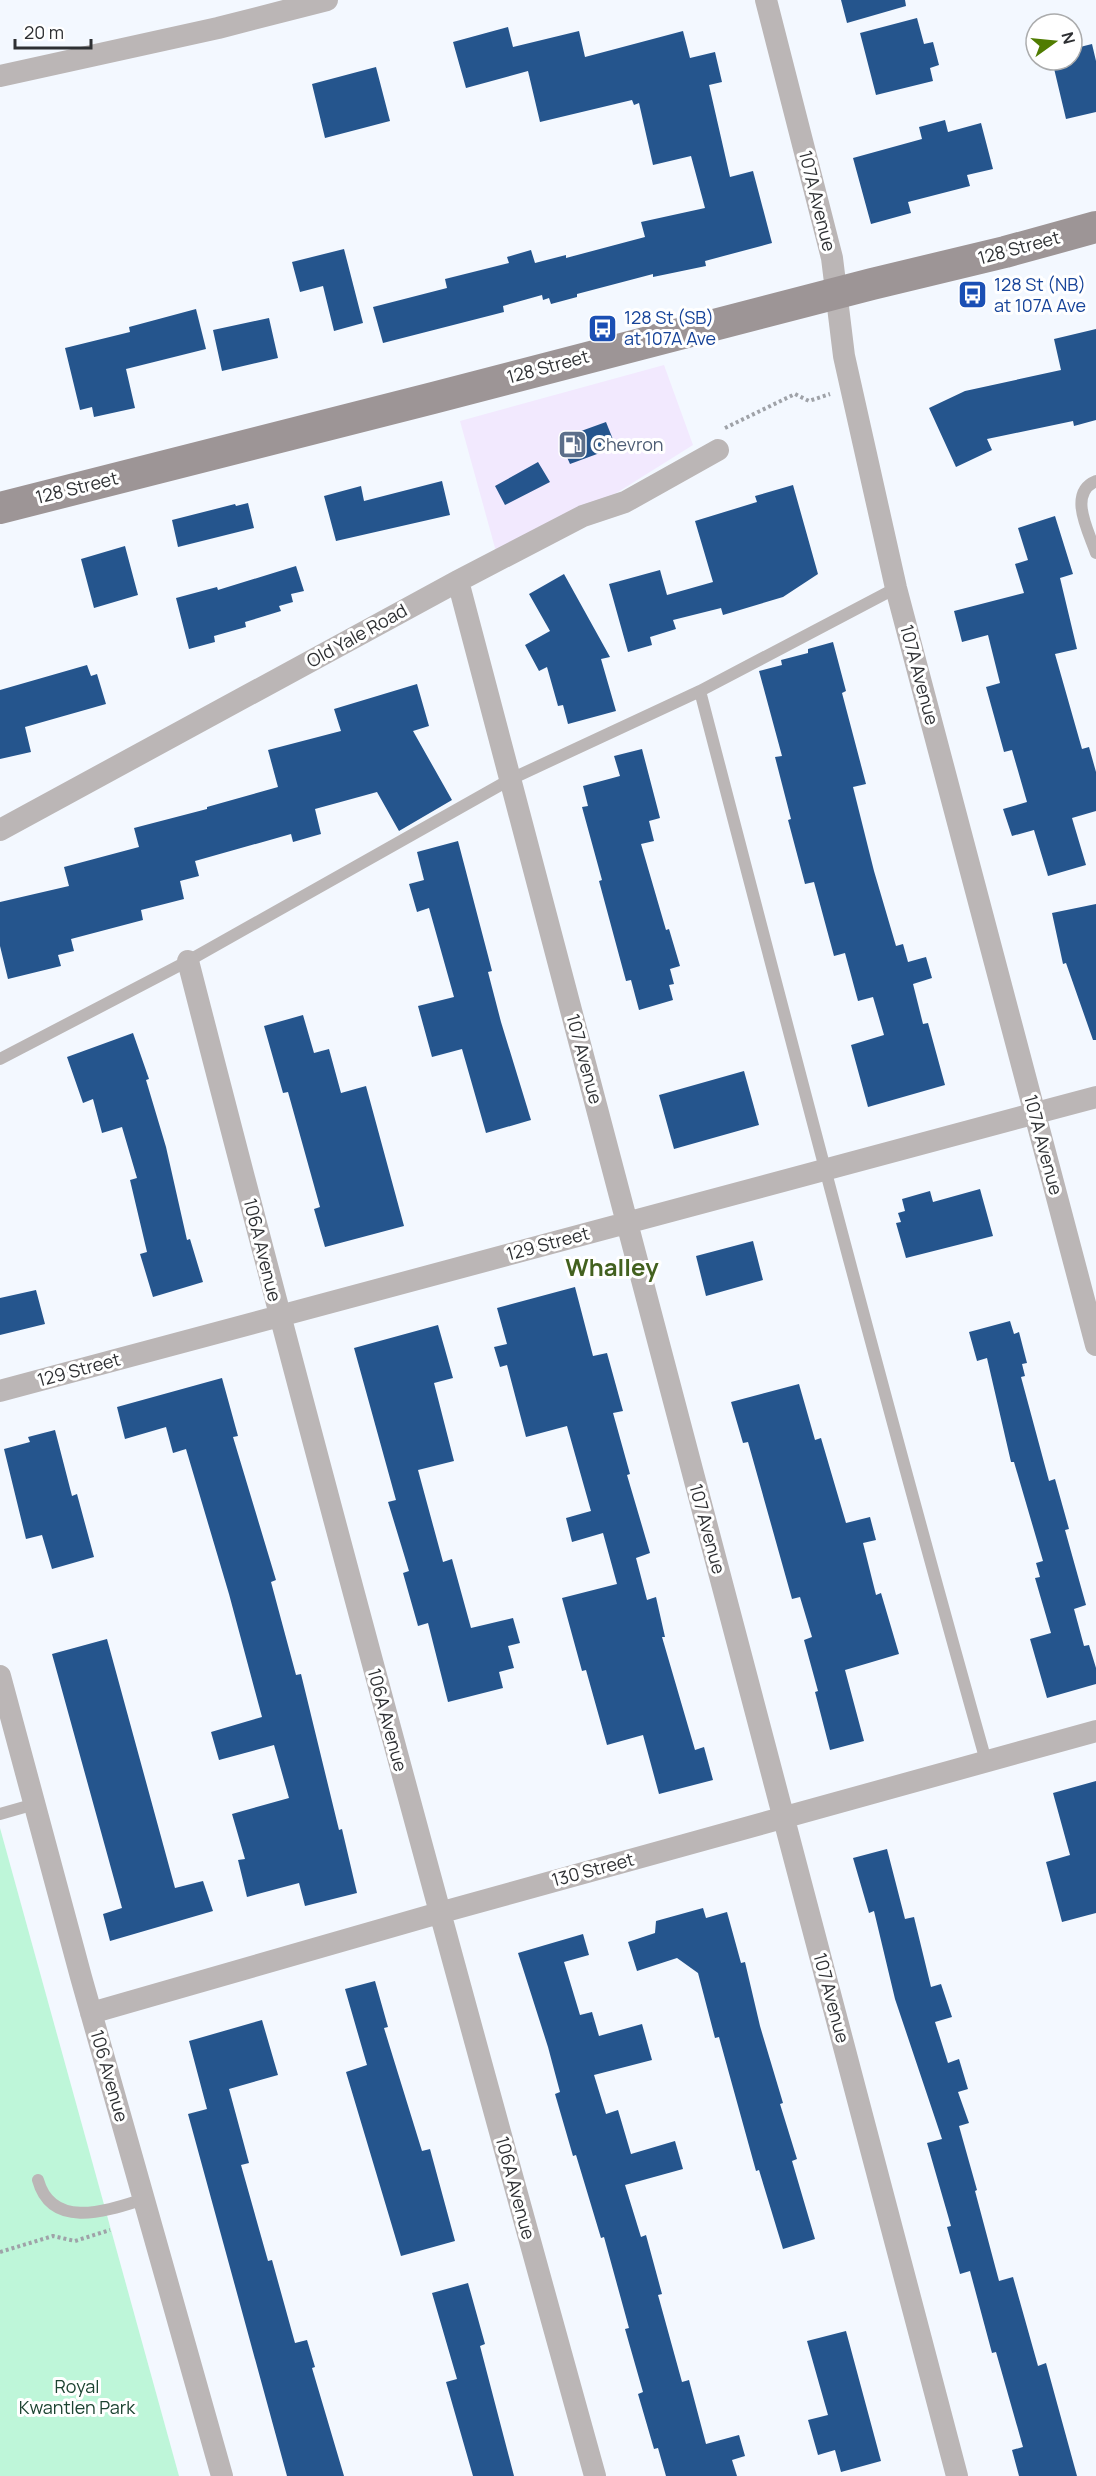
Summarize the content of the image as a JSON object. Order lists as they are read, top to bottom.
{
  "streets": {
    "main road": ["128 Street"],
    "street": [
      "107A Avenue",
      "Old Yale Road",
      "107 Avenue",
      "129 Street",
      "106A Avenue",
      "130 Street",
      "106 Avenue"
    ]
  },
  "crossings": [
    ["107A Avenue", "128 Street"],
    ["107A Avenue", "129 Street"],
    ["Old Yale Road", "107 Avenue"],
    ["107 Avenue", "129 Street"],
    ["107 Avenue", "130 Street"],
    ["129 Street", "106A Avenue"],
    ["106A Avenue", "130 Street"],
    ["130 Street", "106 Avenue"]
  ],
  "districts": ["Whalley"],
  "parks": ["Royal Kwantlen Park"],
  "places": {
    "bus stop": ["128 St (NB) at 107A Ave", "128 St (SB) at 107A Ave"],
    "fuel station": ["Chevron"]
  },
  "scale_bar": "20 m",
  "north": "right"
}
